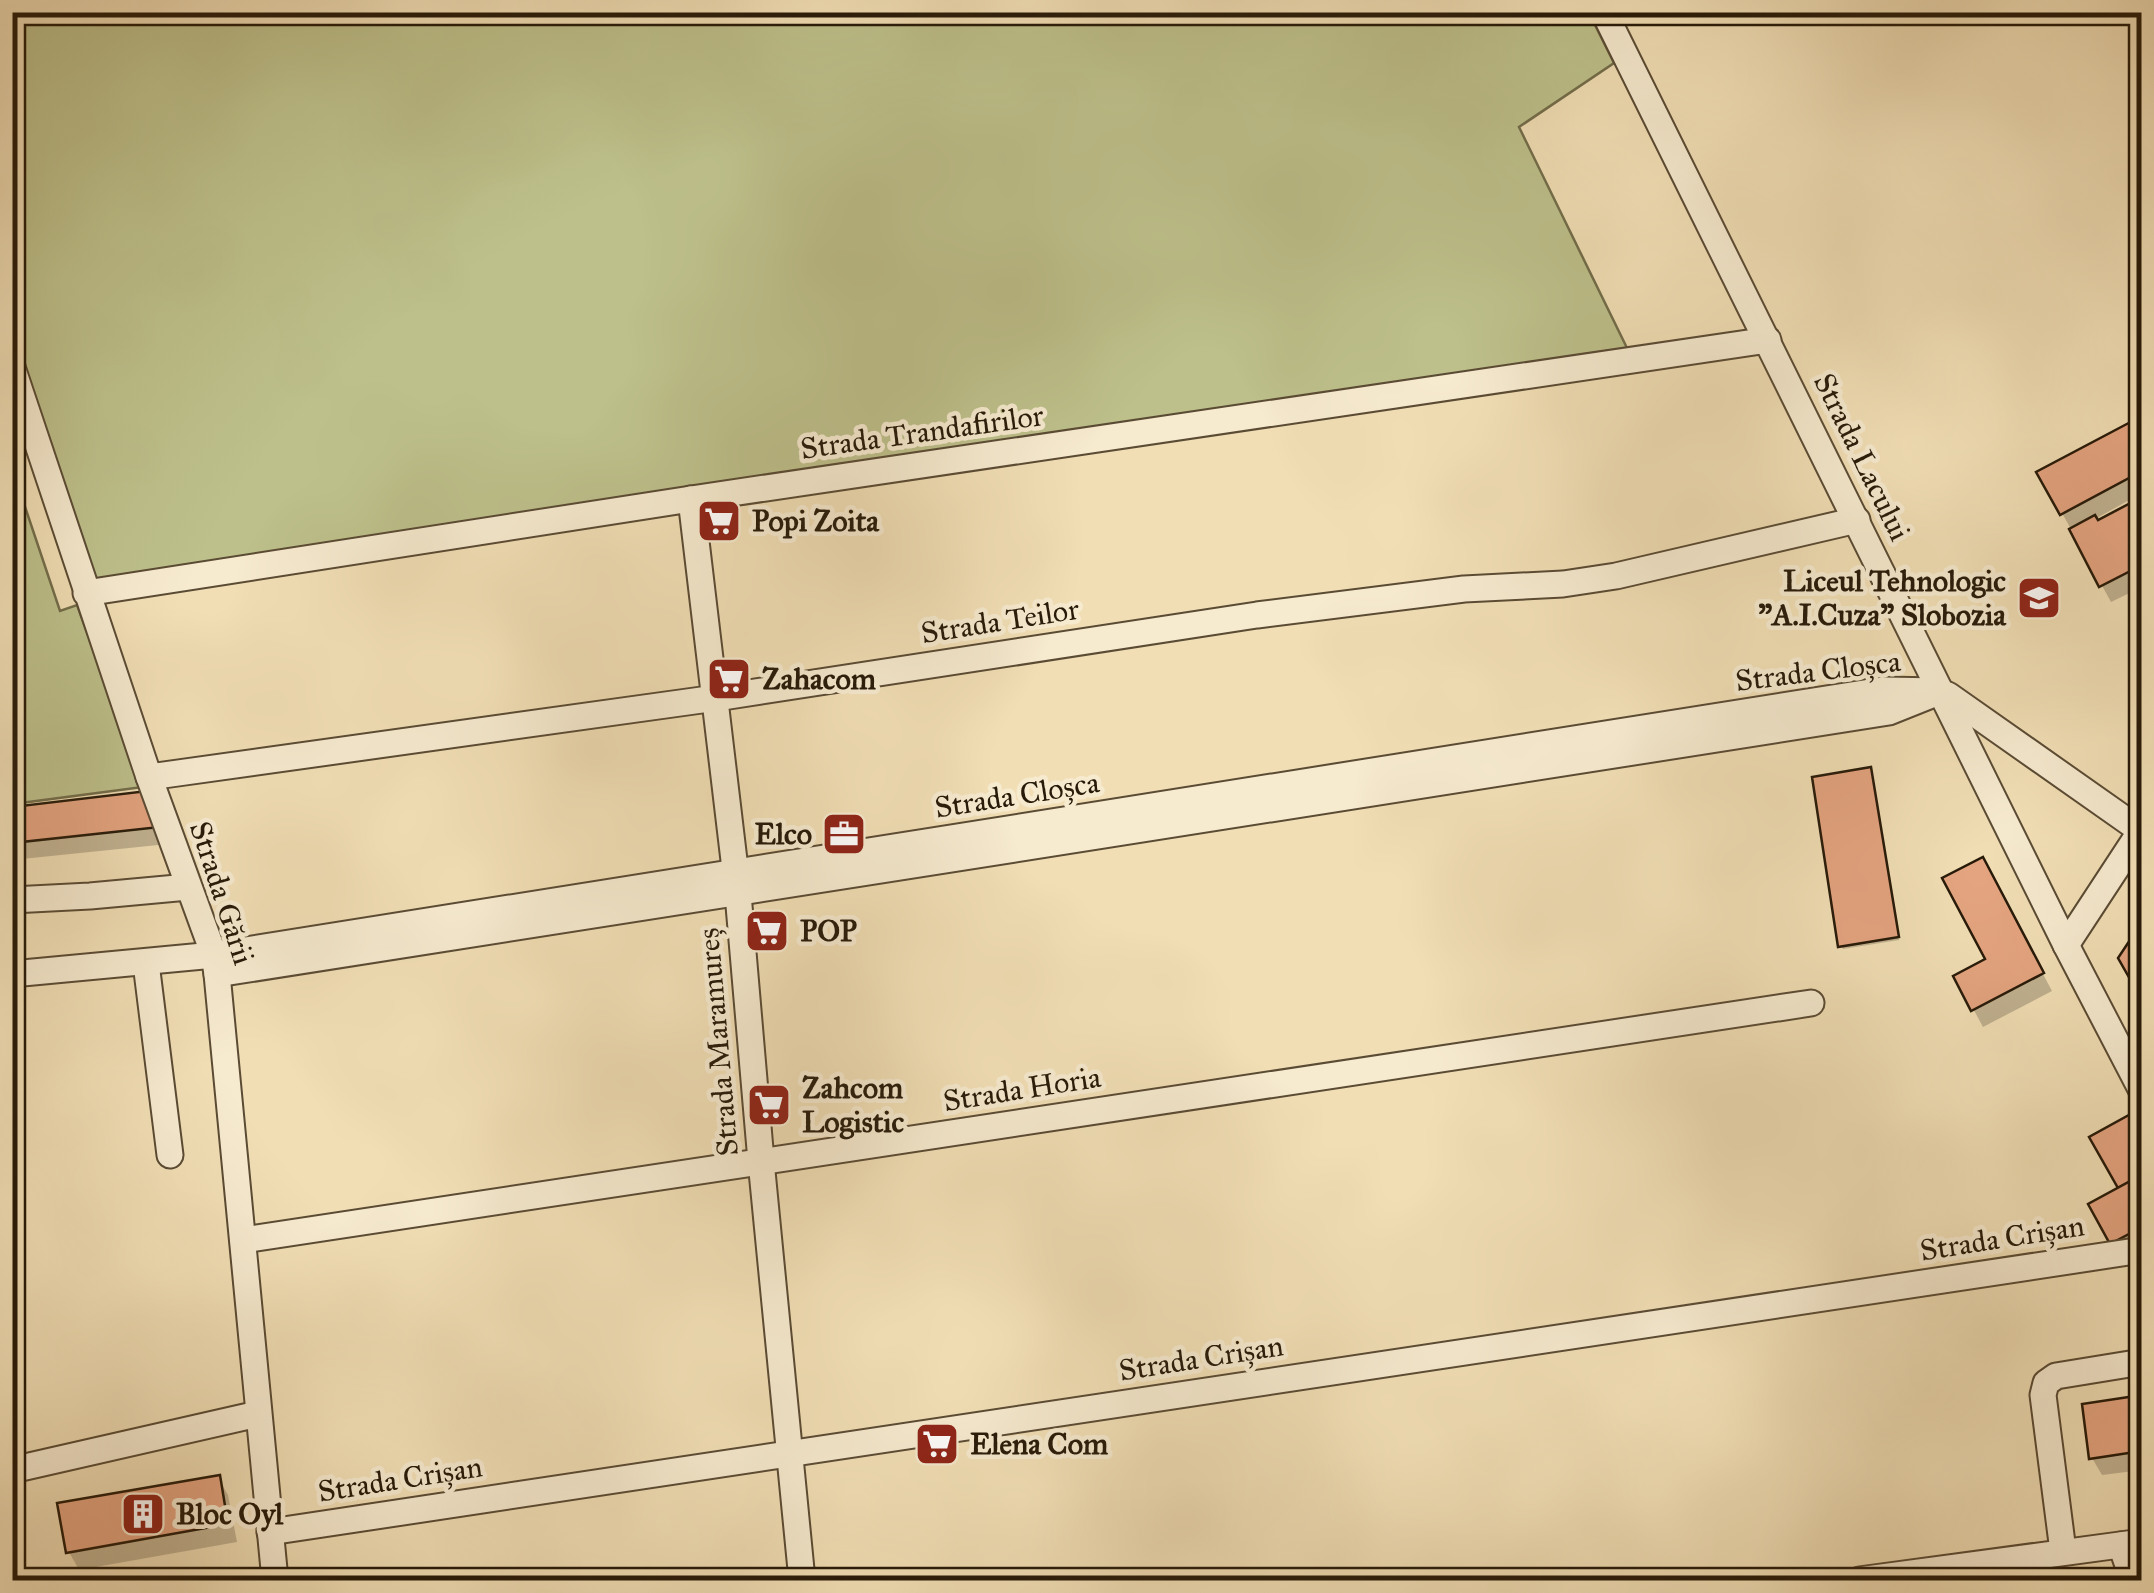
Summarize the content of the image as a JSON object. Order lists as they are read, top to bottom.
{
  "streets": {
    "street": [
      "Strada Trandafirilor",
      "Strada Lacului",
      "Strada Teilor",
      "Strada Cloșca",
      "Strada Gării",
      "Strada Maramureș",
      "Strada Horia",
      "Strada Crișan"
    ]
  },
  "crossings": [
    ["Strada Trandafirilor", "Strada Lacului"],
    ["Strada Trandafirilor", "Strada Gării"],
    ["Strada Trandafirilor", "Strada Maramureș"],
    ["Strada Lacului", "Strada Teilor"],
    ["Strada Lacului", "Strada Cloșca"],
    ["Strada Teilor", "Strada Gării"],
    ["Strada Teilor", "Strada Maramureș"],
    ["Strada Cloșca", "Strada Gării"],
    ["Strada Cloșca", "Strada Maramureș"],
    ["Strada Gării", "Strada Horia"],
    ["Strada Gării", "Strada Crișan"],
    ["Strada Maramureș", "Strada Horia"],
    ["Strada Maramureș", "Strada Crișan"]
  ],
  "places": {
    "supermarket": [
      "Popi Zoita",
      "Zahacom",
      "POP",
      "Zahcom Logistic",
      "Elena Com"
    ],
    "school or university": ["Liceul Tehnologic \"A.I.Cuza\" Slobozia"],
    "office": ["Elco"],
    "building": ["Bloc Oyl"]
  }
}
